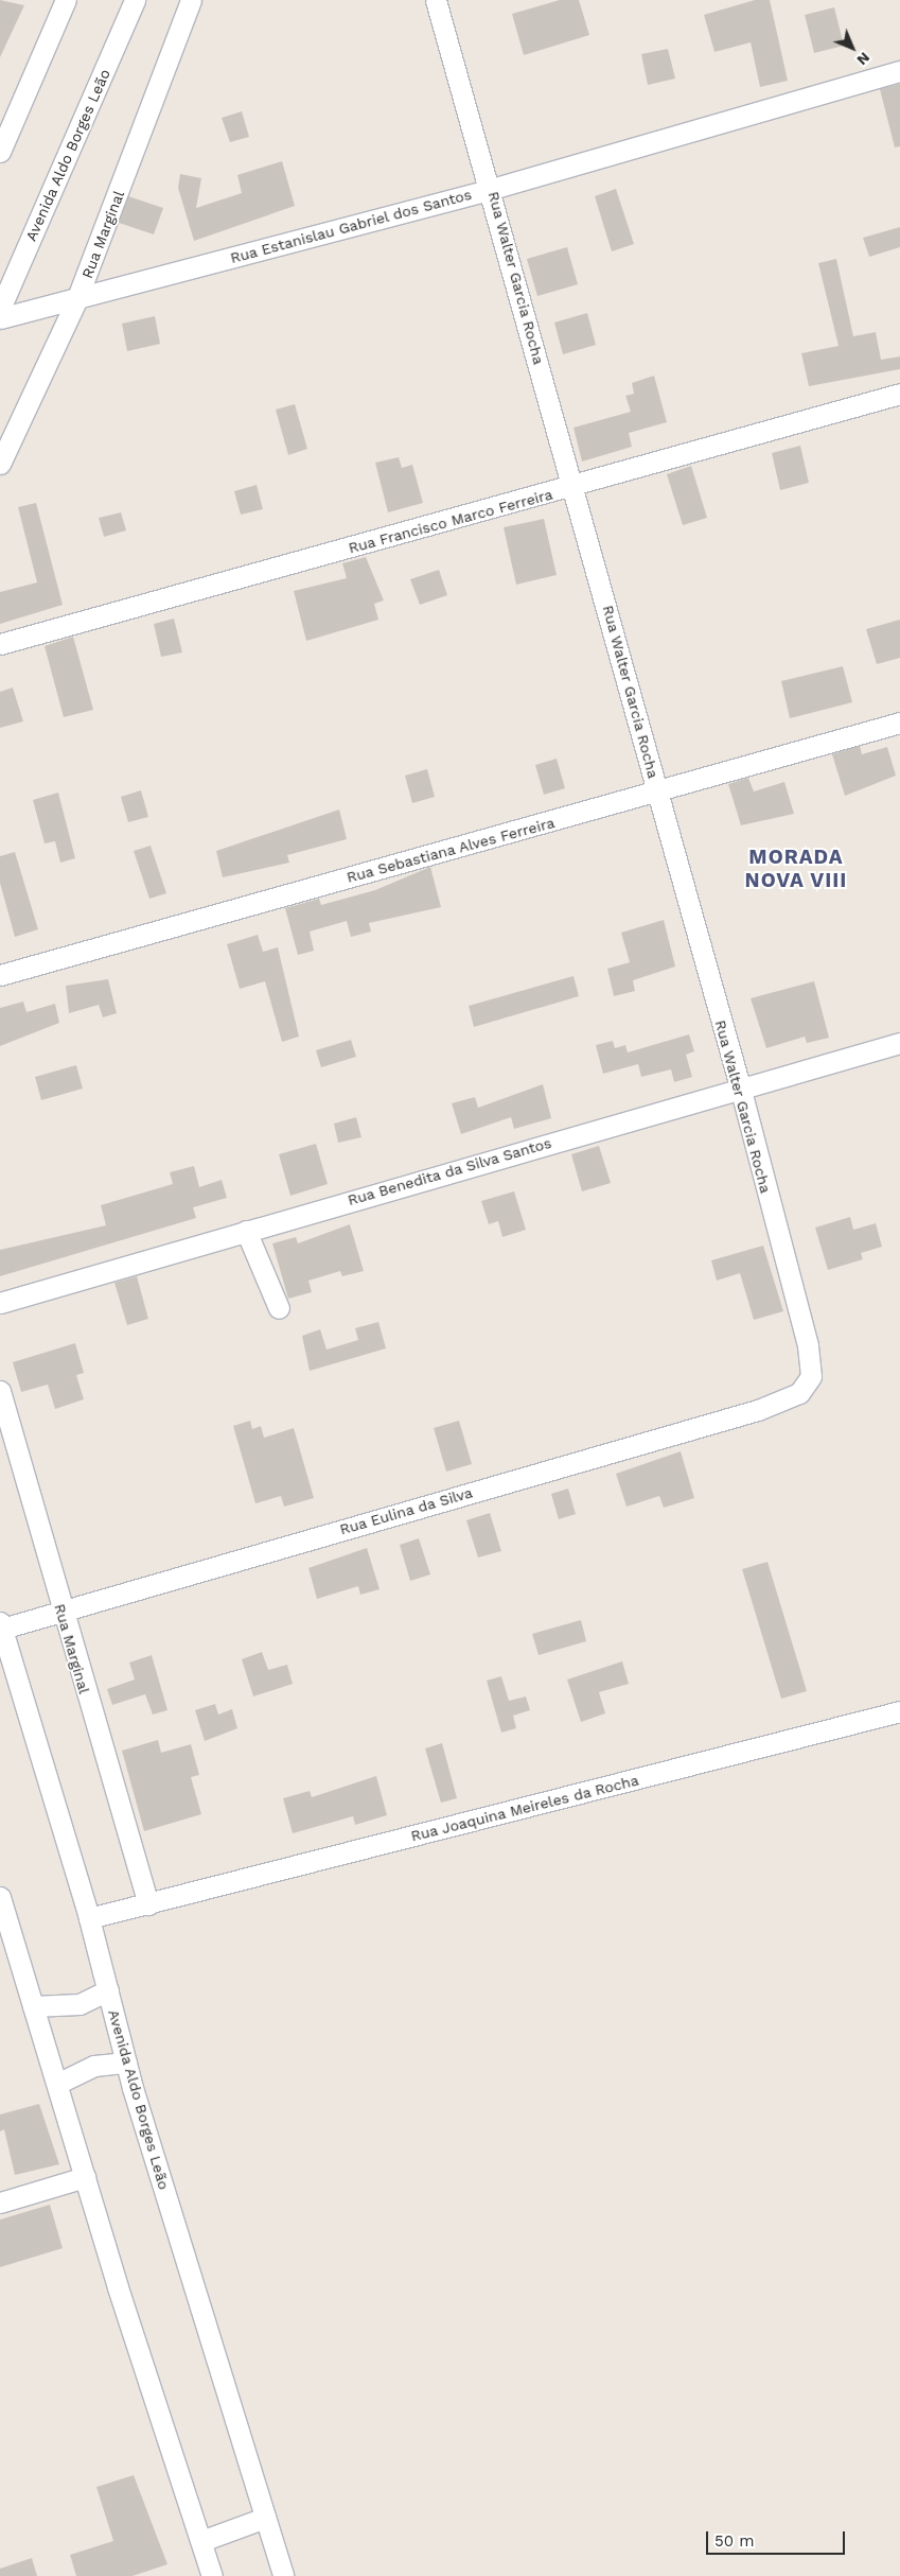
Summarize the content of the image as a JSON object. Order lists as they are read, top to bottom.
{
  "streets": {
    "street": [
      "Avenida Aldo Borges Leão",
      "Rua Estanislau Gabriel dos Santos",
      "Rua Marginal",
      "Rua Walter Garcia Rocha",
      "Rua Francisco Marco Ferreira",
      "Rua Sebastiana Alves Ferreira",
      "Rua Benedita da Silva Santos",
      "Rua Eulina da Silva",
      "Rua Joaquina Meireles da Rocha"
    ]
  },
  "crossings": [
    ["Avenida Aldo Borges Leão", "Rua Eulina da Silva"],
    ["Avenida Aldo Borges Leão", "Rua Joaquina Meireles da Rocha"],
    ["Rua Estanislau Gabriel dos Santos", "Rua Marginal"],
    ["Rua Estanislau Gabriel dos Santos", "Rua Walter Garcia Rocha"],
    ["Rua Marginal", "Rua Eulina da Silva"],
    ["Rua Marginal", "Rua Joaquina Meireles da Rocha"],
    ["Rua Walter Garcia Rocha", "Rua Francisco Marco Ferreira"],
    ["Rua Walter Garcia Rocha", "Rua Sebastiana Alves Ferreira"],
    ["Rua Walter Garcia Rocha", "Rua Benedita da Silva Santos"],
    ["Rua Walter Garcia Rocha", "Rua Eulina da Silva"]
  ],
  "districts": ["MORADA NOVA VIII"],
  "scale_bar": "50 m",
  "north": "bottom right"
}
